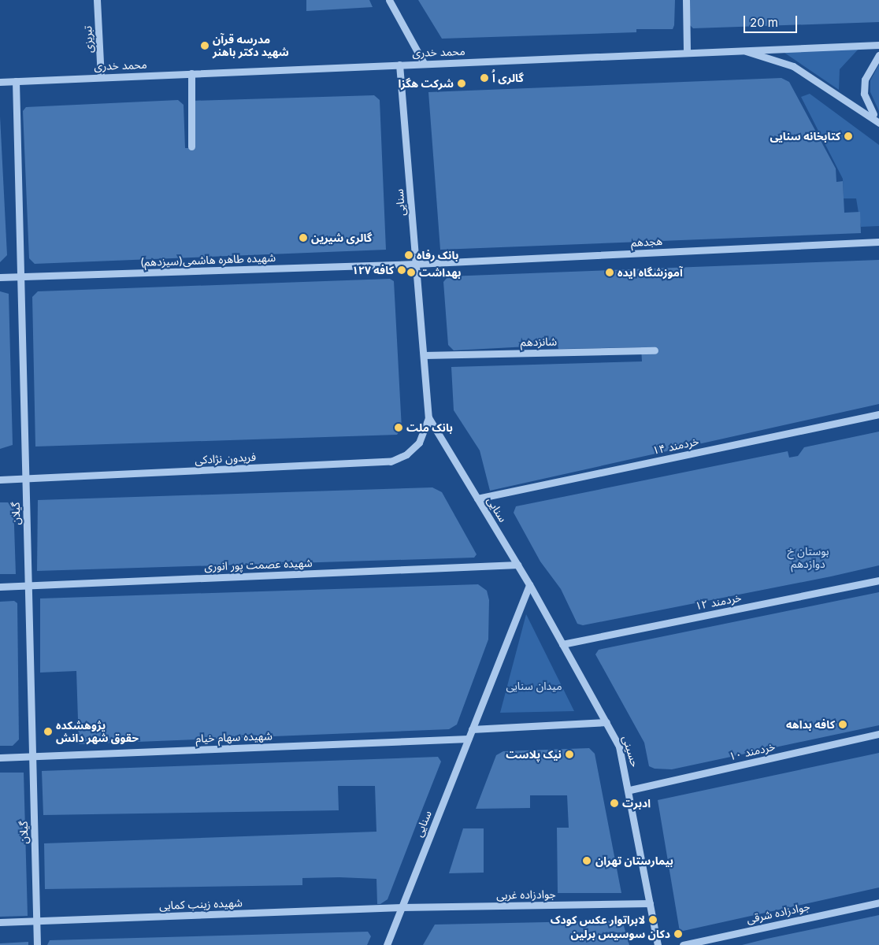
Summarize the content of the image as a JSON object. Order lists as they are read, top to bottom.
{
  "streets": {
    "street": [
      "تبریزی",
      "محمد خدری",
      "سنایی",
      "هجدهم",
      "شهیده طاهره هاشمی(سیزدهم)",
      "شانزدهم",
      "خردمند ۱۴",
      "فریدون نژادکی",
      "گیلان",
      "شهیده عصمت پور انوری",
      "خردمند ۱۲",
      "شهیده سهام خیام",
      "حسینی",
      "خردمند ۱۰",
      "جوادزاده غربی",
      "شهیده زینب کمایی",
      "جوادزاده شرقی"
    ]
  },
  "crossings": [
    ["تبریزی", "محمد خدری"],
    ["محمد خدری", "سنایی"],
    ["محمد خدری", "گیلان"],
    ["سنایی", "هجدهم"],
    ["سنایی", "شهیده طاهره هاشمی(سیزدهم)"],
    ["سنایی", "شانزدهم"],
    ["سنایی", "خردمند ۱۴"],
    ["سنایی", "فریدون نژادکی"],
    ["سنایی", "شهیده عصمت پور انوری"],
    ["سنایی", "شهیده سهام خیام"],
    ["سنایی", "حسینی"],
    ["سنایی", "جوادزاده غربی"],
    ["سنایی", "شهیده زینب کمایی"],
    ["هجدهم", "شهیده طاهره هاشمی(سیزدهم)"],
    ["شهیده طاهره هاشمی(سیزدهم)", "گیلان"],
    ["فریدون نژادکی", "گیلان"],
    ["گیلان", "شهیده عصمت پور انوری"],
    ["گیلان", "شهیده سهام خیام"],
    ["گیلان", "شهیده زینب کمایی"],
    ["خردمند ۱۲", "حسینی"],
    ["حسینی", "خردمند ۱۰"],
    ["حسینی", "جوادزاده غربی"],
    ["جوادزاده غربی", "شهیده زینب کمایی"]
  ],
  "parks": ["بوستان خ دوازدهم", "میدان سنایی"],
  "places": [
    "مدرسه قرآن شهید دکتر باهنر",
    "گالری اُ",
    "شرکت هگزا",
    "كتابخانه سنایی",
    "گالری شیرین",
    "بانک رفاه",
    "کافه ۱۲۷",
    "بهداشت",
    "آموزشگاه ایده",
    "بانک ملت",
    "کافه بداهه",
    "پژوهشکده حقوق شهر دانش",
    "نیک پلاست",
    "ادبرت",
    "بیمارستان تهران",
    "لابراتوار عکس کودک",
    "دکان سوسیس برلین"
  ],
  "scale_bar": "20 m"
}
